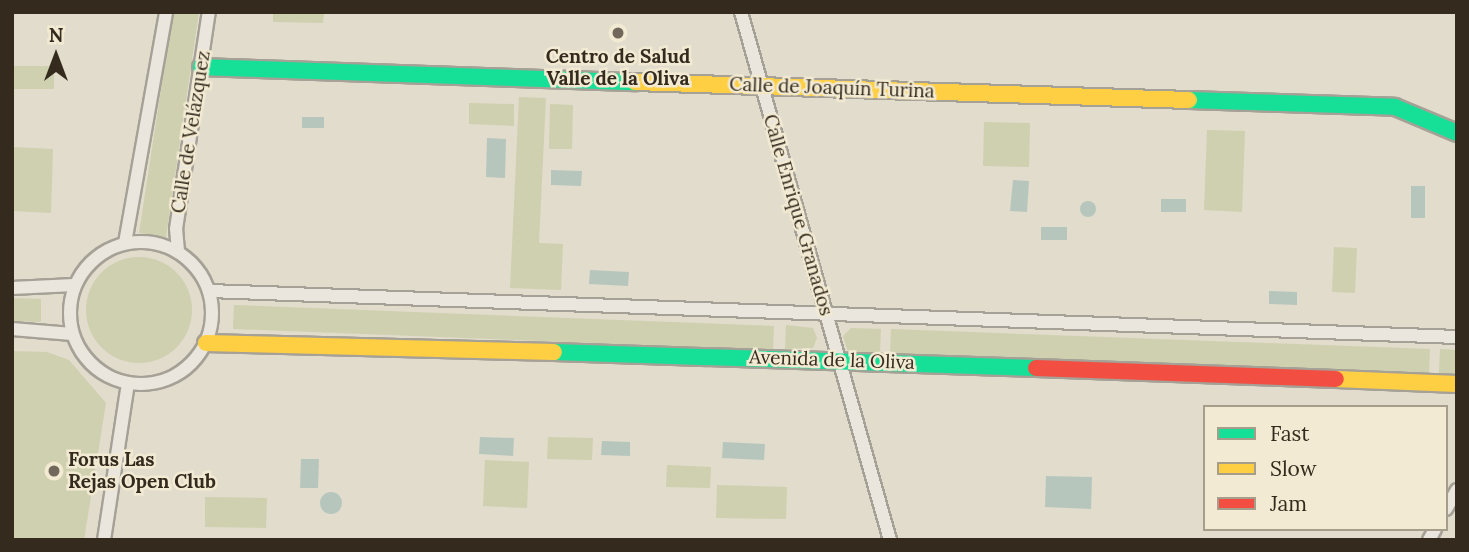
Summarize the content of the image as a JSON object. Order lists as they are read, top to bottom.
{
  "streets": {
    "street": [
      "Calle de Joaquín Turina",
      "Calle de Velázquez",
      "Calle Enrique Granados",
      "Avenida de la Oliva"
    ]
  },
  "crossings": [
    ["Calle de Joaquín Turina", "Calle de Velázquez"],
    ["Calle de Joaquín Turina", "Calle Enrique Granados"],
    ["Calle de Velázquez", "Avenida de la Oliva"],
    ["Calle Enrique Granados", "Avenida de la Oliva"]
  ],
  "places": ["Centro de Salud Valle de la Oliva", "Forus Las Rejas Open Club"],
  "legend": ["Fast", "Slow", "Jam"],
  "north": "top"
}
